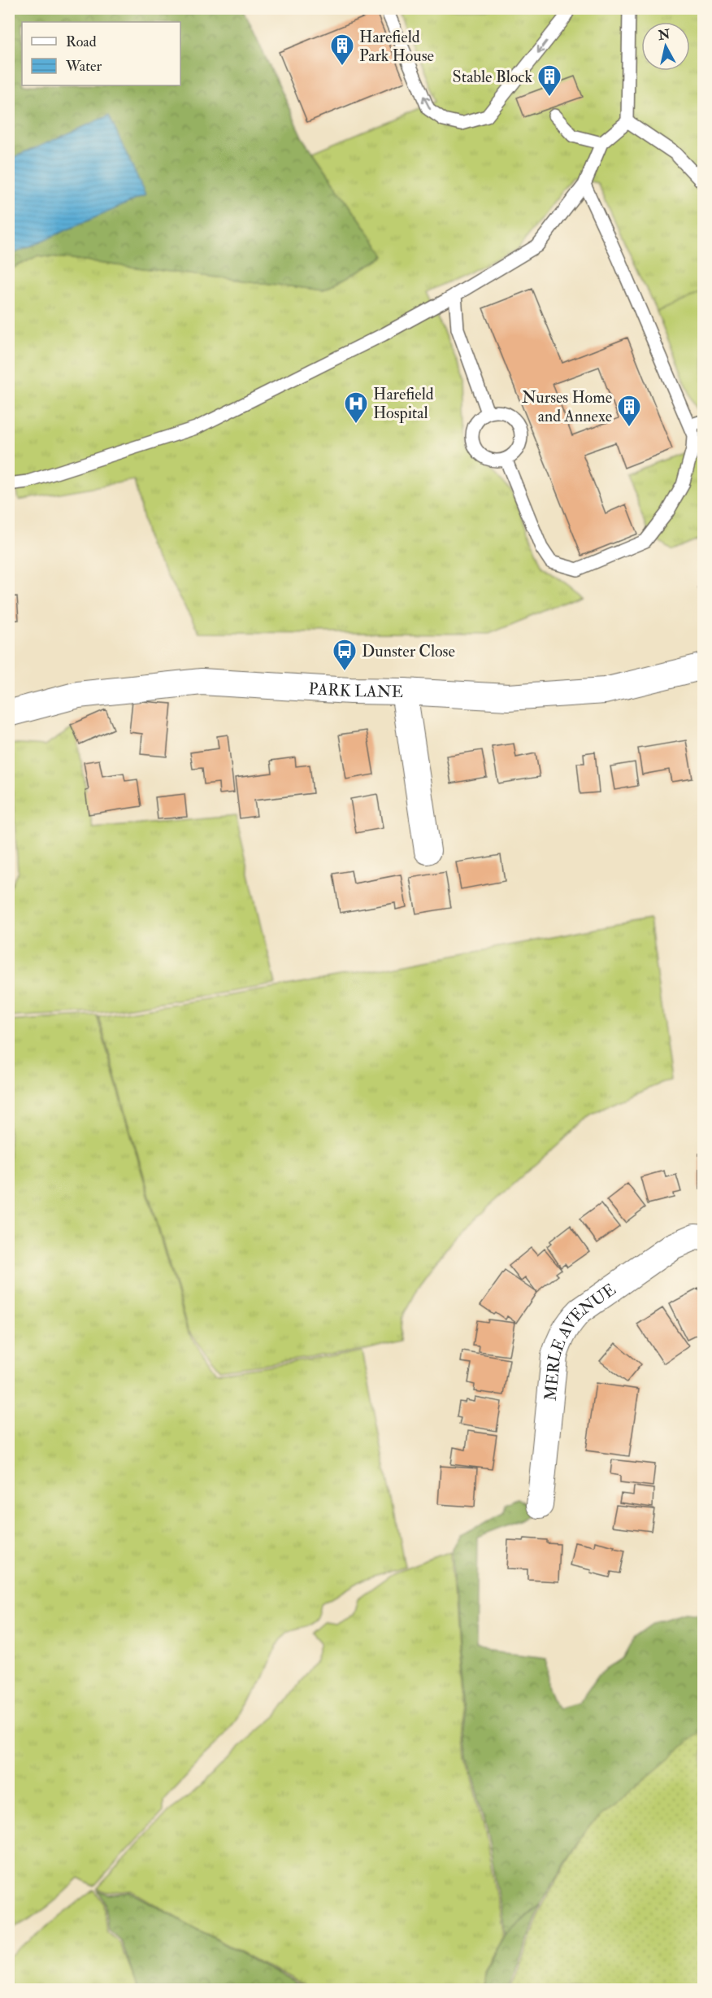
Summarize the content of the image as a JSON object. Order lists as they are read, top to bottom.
{
  "streets": {
    "street": ["PARK LANE", "MERLE AVENUE"]
  },
  "places": {
    "building": ["Harefield Park House", "Stable Block", "Nurses Home and Annexe"],
    "hospital": ["Harefield Hospital"],
    "bus stop": ["Dunster Close"]
  },
  "legend": ["Road", "Water"],
  "north": "top"
}
